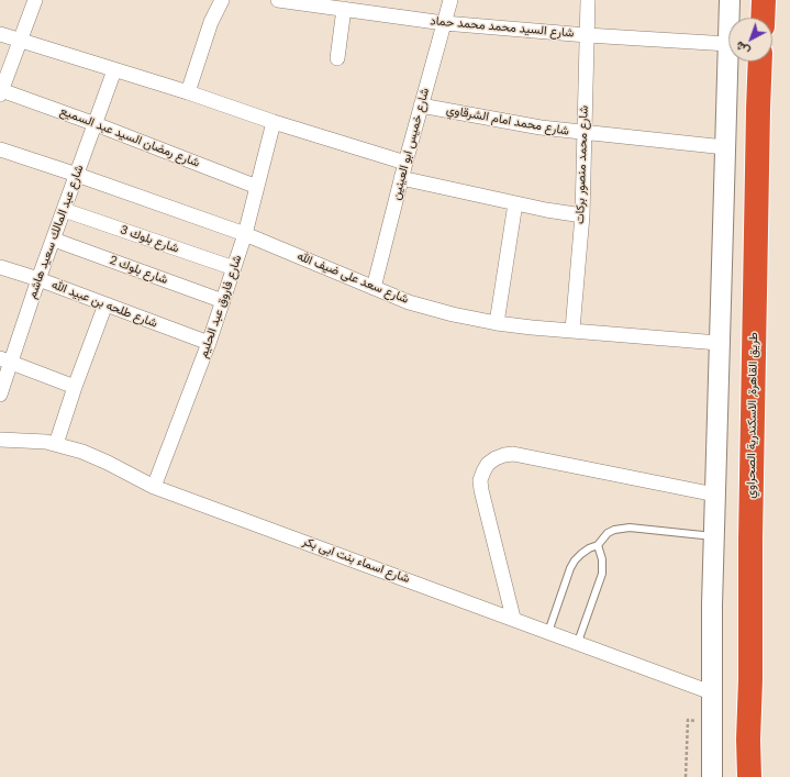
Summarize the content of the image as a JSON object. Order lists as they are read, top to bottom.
{
  "streets": {
    "highway": ["طريق القاهرة, الاسكندرية الصحراوي"],
    "street": [
      "شارع السيد محمد محمد حماد",
      "شارع محمد امام الشرقاوي",
      "شارع رمضان السيد عبد السميع",
      "شارع خميس ابو العينين",
      "شارع محمد منصور بركات",
      "شارع عبد المالك سعيد هاشم",
      "شارع بلوك 3",
      "شارع بلوك 2",
      "شارع سعد على ضيف الله",
      "شارع طلحه بن عبيد الله",
      "شارع فاروق عبد الحليم",
      "شارع اسماء بنت ابى بكر"
    ]
  },
  "crossings": [
    ["شارع السيد محمد محمد حماد", "شارع خميس ابو العينين"],
    ["شارع السيد محمد محمد حماد", "شارع محمد منصور بركات"],
    ["شارع محمد امام الشرقاوي", "شارع خميس ابو العينين"],
    ["شارع محمد امام الشرقاوي", "شارع محمد منصور بركات"],
    ["شارع رمضان السيد عبد السميع", "شارع عبد المالك سعيد هاشم"],
    ["شارع رمضان السيد عبد السميع", "شارع فاروق عبد الحليم"],
    ["شارع خميس ابو العينين", "شارع سعد على ضيف الله"],
    ["شارع محمد منصور بركات", "شارع سعد على ضيف الله"],
    ["شارع عبد المالك سعيد هاشم", "شارع بلوك 3"],
    ["شارع عبد المالك سعيد هاشم", "شارع بلوك 2"],
    ["شارع عبد المالك سعيد هاشم", "شارع سعد على ضيف الله"],
    ["شارع عبد المالك سعيد هاشم", "شارع طلحه بن عبيد الله"],
    ["شارع بلوك 3", "شارع فاروق عبد الحليم"],
    ["شارع بلوك 2", "شارع فاروق عبد الحليم"],
    ["شارع سعد على ضيف الله", "شارع فاروق عبد الحليم"],
    ["شارع طلحه بن عبيد الله", "شارع فاروق عبد الحليم"],
    ["شارع فاروق عبد الحليم", "شارع اسماء بنت ابى بكر"]
  ],
  "north": "bottom left"
}
